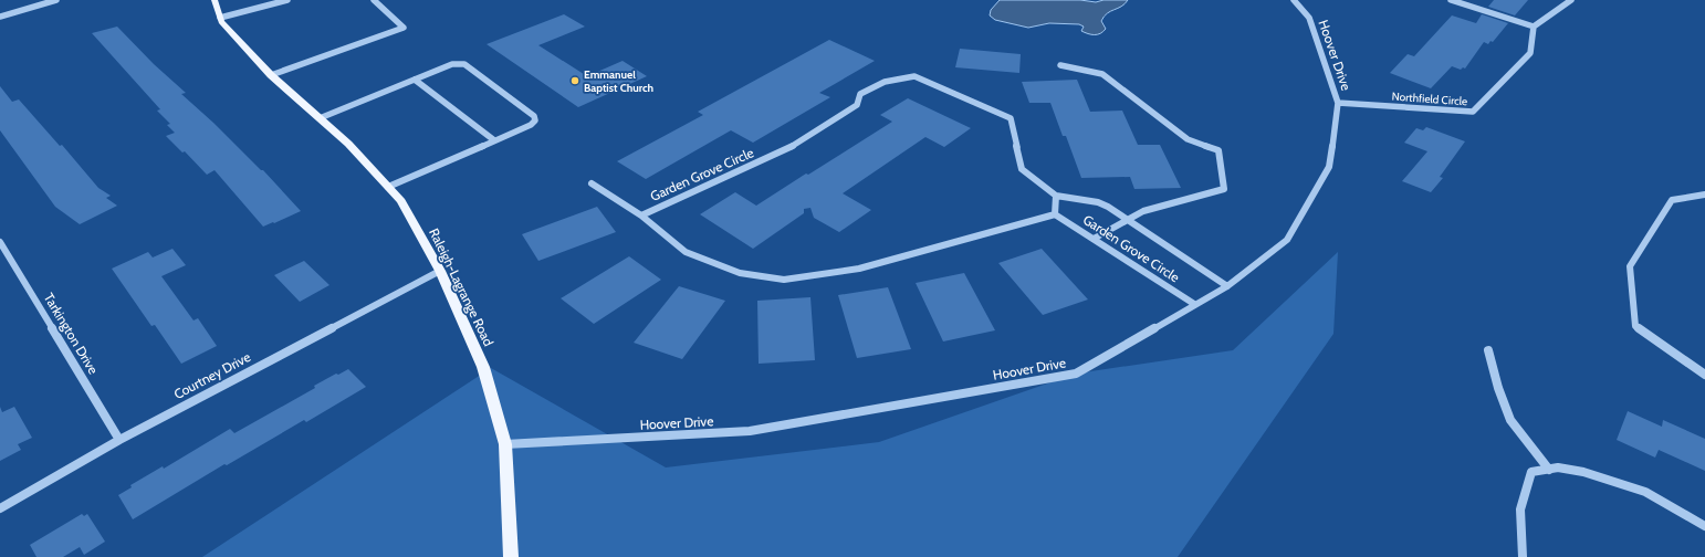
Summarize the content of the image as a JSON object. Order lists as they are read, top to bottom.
{
  "streets": {
    "main road": ["Raleigh-Lagrange Road"],
    "street": [
      "Hoover Drive",
      "Northfield Circle",
      "Garden Grove Circle",
      "Tarkington Drive",
      "Courtney Drive"
    ]
  },
  "crossings": [
    ["Hoover Drive", "Northfield Circle"],
    ["Hoover Drive", "Garden Grove Circle"],
    ["Hoover Drive", "Raleigh-Lagrange Road"],
    ["Raleigh-Lagrange Road", "Courtney Drive"],
    ["Tarkington Drive", "Courtney Drive"]
  ],
  "places": ["Emmanuel Baptist Church"]
}
